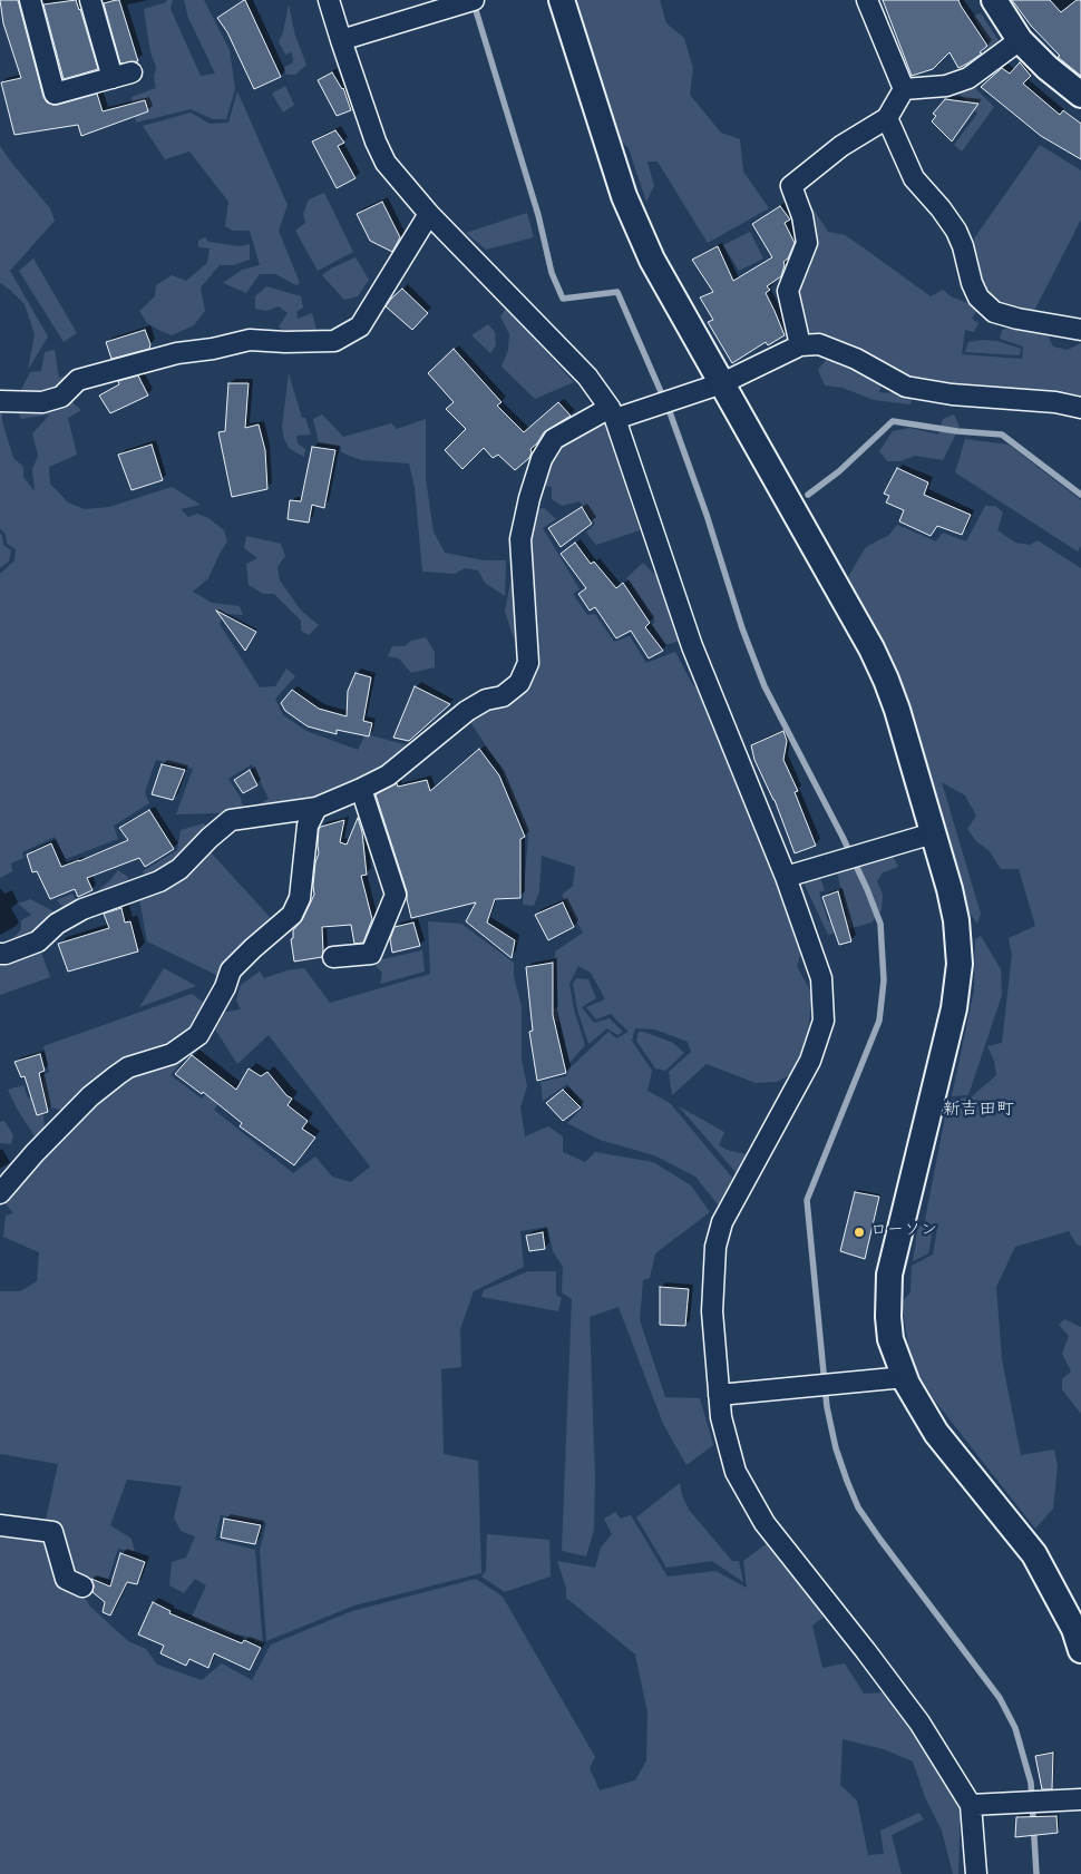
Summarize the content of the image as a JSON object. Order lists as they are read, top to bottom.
{
  "districts": ["新吉田町"],
  "places": ["ローソン"]
}
